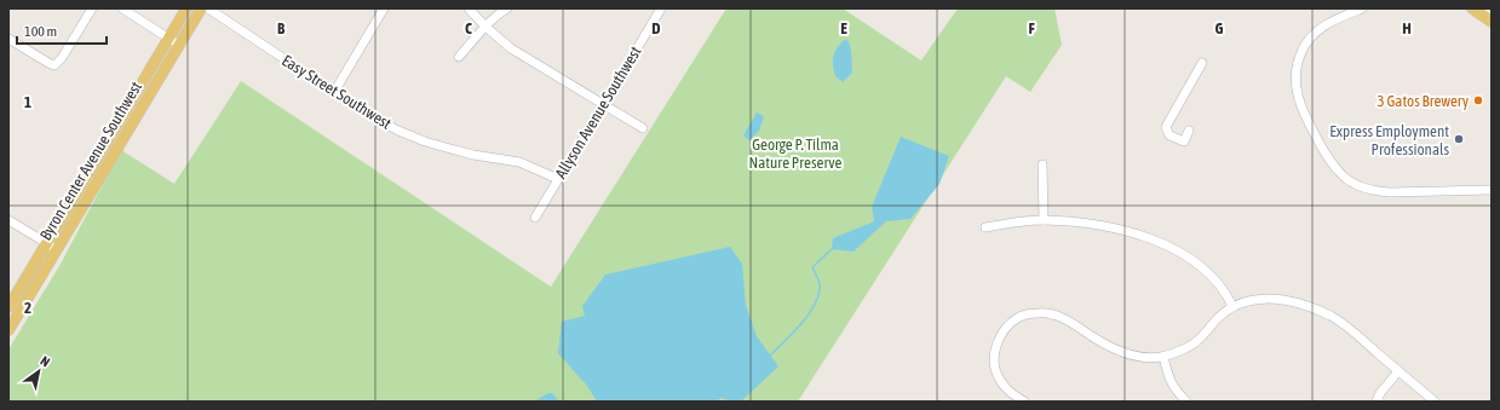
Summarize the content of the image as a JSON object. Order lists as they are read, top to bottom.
{
  "streets": {
    "main road": ["Byron Center Avenue Southwest"],
    "street": ["Easy Street Southwest", "Allyson Avenue Southwest"]
  },
  "crossings": [
    ["Easy Street Southwest", "Allyson Avenue Southwest"]
  ],
  "parks": ["George P. Tilma Nature Preserve"],
  "places": ["3 Gatos Brewery", "Express Employment Professionals"],
  "scale_bar": "100 m",
  "north": "top right",
  "grid": {
    "columns": [
      "B",
      "C",
      "D",
      "E",
      "F",
      "G",
      "H"
    ],
    "rows": ["1", "2"]
  }
}
